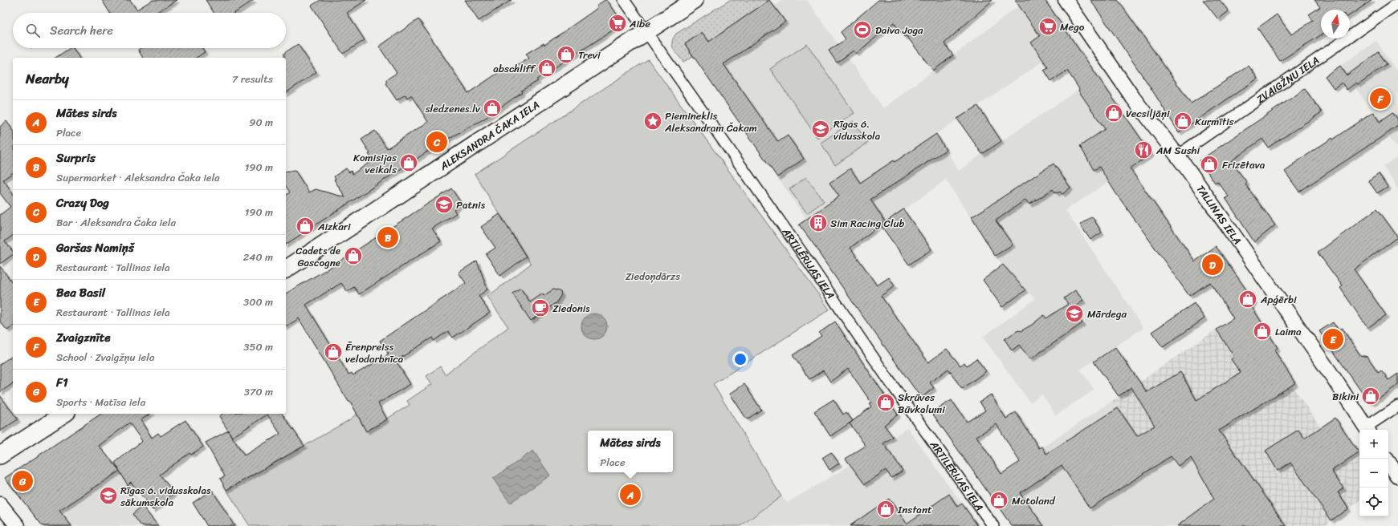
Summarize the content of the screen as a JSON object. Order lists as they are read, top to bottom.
{
  "streets": {
    "main road": ["ALEKSANDRA ČAKA IELA"],
    "street": ["ZVAIGŽŅU IELA", "TALLINAS IELA", "ARTILĒRIJAS IELA"]
  },
  "crossings": [
    ["ZVAIGŽŅU IELA", "TALLINAS IELA"],
    ["ALEKSANDRA ČAKA IELA", "ARTILĒRIJAS IELA"]
  ],
  "parks": ["Ziedoņdārzs"],
  "places": {
    "supermarket": ["Aibe", "Mego"],
    "sports": ["Daiva Joga"],
    "shop": [
      "Trevi",
      "abschliff",
      "sledzenes.lv",
      "Vecsiljāņi",
      "Kurmītis",
      "Komisijas veikals",
      "Frizētava",
      "Aizkari",
      "Cadets de Gascogne",
      "Apģērbi",
      "Laima",
      "Ērenpreiss velodarbnīca",
      "Bikini",
      "Skrūves Būvkalumi",
      "Motoland",
      "Instant"
    ],
    "place": ["Piemineklis Aleksandram Čakam"],
    "school or university": [
      "Rīgas 6. vidusskola",
      "Patnis",
      "Mārdega",
      "Rīgas 6. vidusskolas sākumskola"
    ],
    "restaurant": ["AM Sushi"],
    "building": ["Sim Racing Club"],
    "cafe": ["Ziedonis"]
  },
  "north": "top",
  "page": {
    "search": "Search here",
    "heading": ["Nearby", "7 results"],
    "pins": [
      "F",
      "C",
      "B",
      "D",
      "E",
      "G",
      "A"
    ],
    "list": [
      {
        "mark": "A",
        "name": "Mātes sirds",
        "note": "Place",
        "value": "90 m"
      },
      {
        "mark": "B",
        "name": "Surpris",
        "note": "Supermarket · Aleksandra Čaka iela",
        "value": "190 m"
      },
      {
        "mark": "C",
        "name": "Crazy Dog",
        "note": "Bar · Aleksandra Čaka iela",
        "value": "190 m"
      },
      {
        "mark": "D",
        "name": "Garšas Namiņš",
        "note": "Restaurant · Tallinas iela",
        "value": "240 m"
      },
      {
        "mark": "E",
        "name": "Bea Basil",
        "note": "Restaurant · Tallinas iela",
        "value": "300 m"
      },
      {
        "mark": "F",
        "name": "Zvaigznīte",
        "note": "School · Zvaigžņu iela",
        "value": "350 m"
      },
      {
        "mark": "G",
        "name": "F1",
        "note": "Sports · Matīsa iela",
        "value": "370 m"
      }
    ],
    "map_buttons": ["+", "−"],
    "popup": ["Mātes sirds", "Place"]
  }
}
